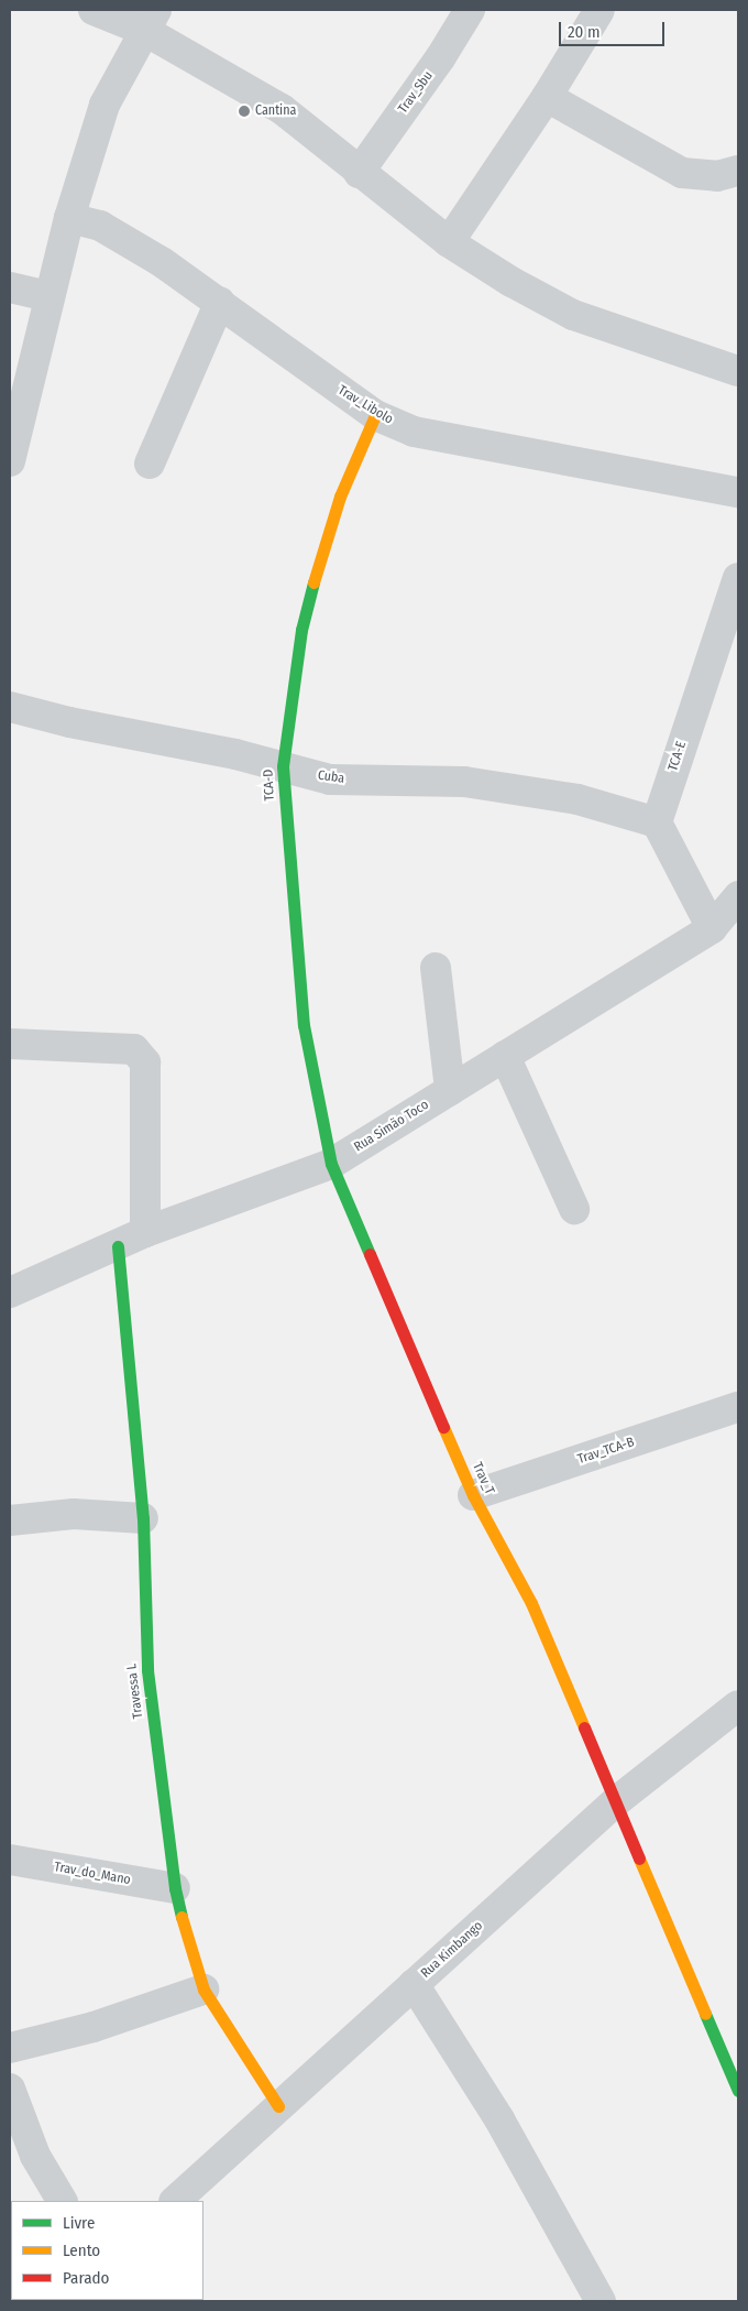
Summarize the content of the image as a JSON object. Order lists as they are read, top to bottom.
{
  "streets": {
    "street": [
      "Trav_Sbu",
      "Trav_Libolo",
      "TCA-E",
      "Cuba",
      "TCA-D",
      "Rua Simão Toco",
      "Trav_TCA-B",
      "Trav_T",
      "Travessa L",
      "Trav_do_Mano",
      "Rua Kimbango"
    ]
  },
  "crossings": [
    ["Trav_Libolo", "TCA-D"],
    ["TCA-E", "Cuba"],
    ["Cuba", "TCA-D"],
    ["TCA-D", "Rua Simão Toco"],
    ["TCA-D", "Trav_T"],
    ["Rua Simão Toco", "Trav_T"],
    ["Rua Simão Toco", "Travessa L"],
    ["Trav_TCA-B", "Trav_T"],
    ["Trav_T", "Rua Kimbango"],
    ["Travessa L", "Trav_do_Mano"],
    ["Travessa L", "Rua Kimbango"]
  ],
  "places": ["Cantina"],
  "legend": ["Livre", "Lento", "Parado"],
  "scale_bar": "20 m"
}
